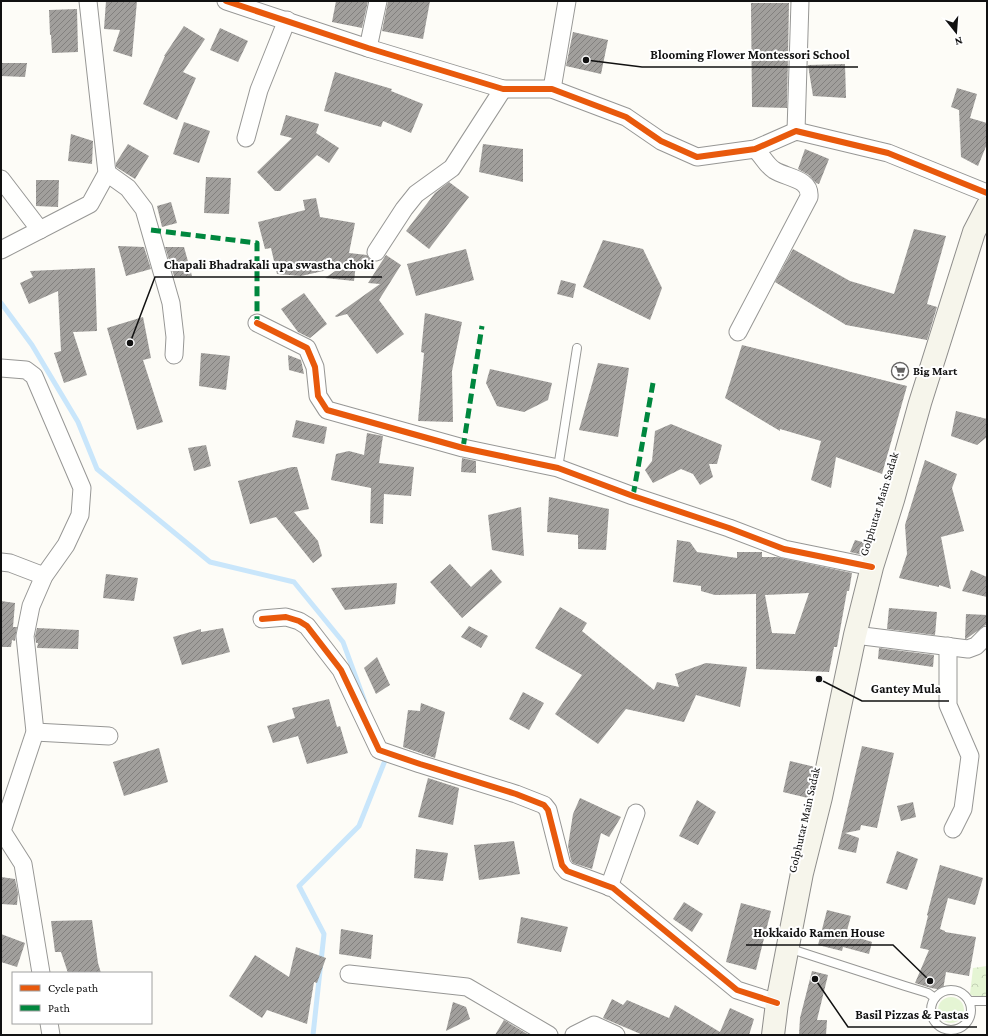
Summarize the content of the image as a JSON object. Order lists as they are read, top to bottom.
{
  "streets": {
    "main road": ["Golphutar Main Sadak"]
  },
  "places": {
    "other": [
      "Blooming Flower Montessori School",
      "Chapali Bhadrakali upa swastha choki",
      "Gantey Mula",
      "Basil Pizzas & Pastas",
      "Hokkaido Ramen House"
    ],
    "supermarket": ["Big Mart"]
  },
  "legend": ["Cycle path", "Path"],
  "north": "bottom"
}
